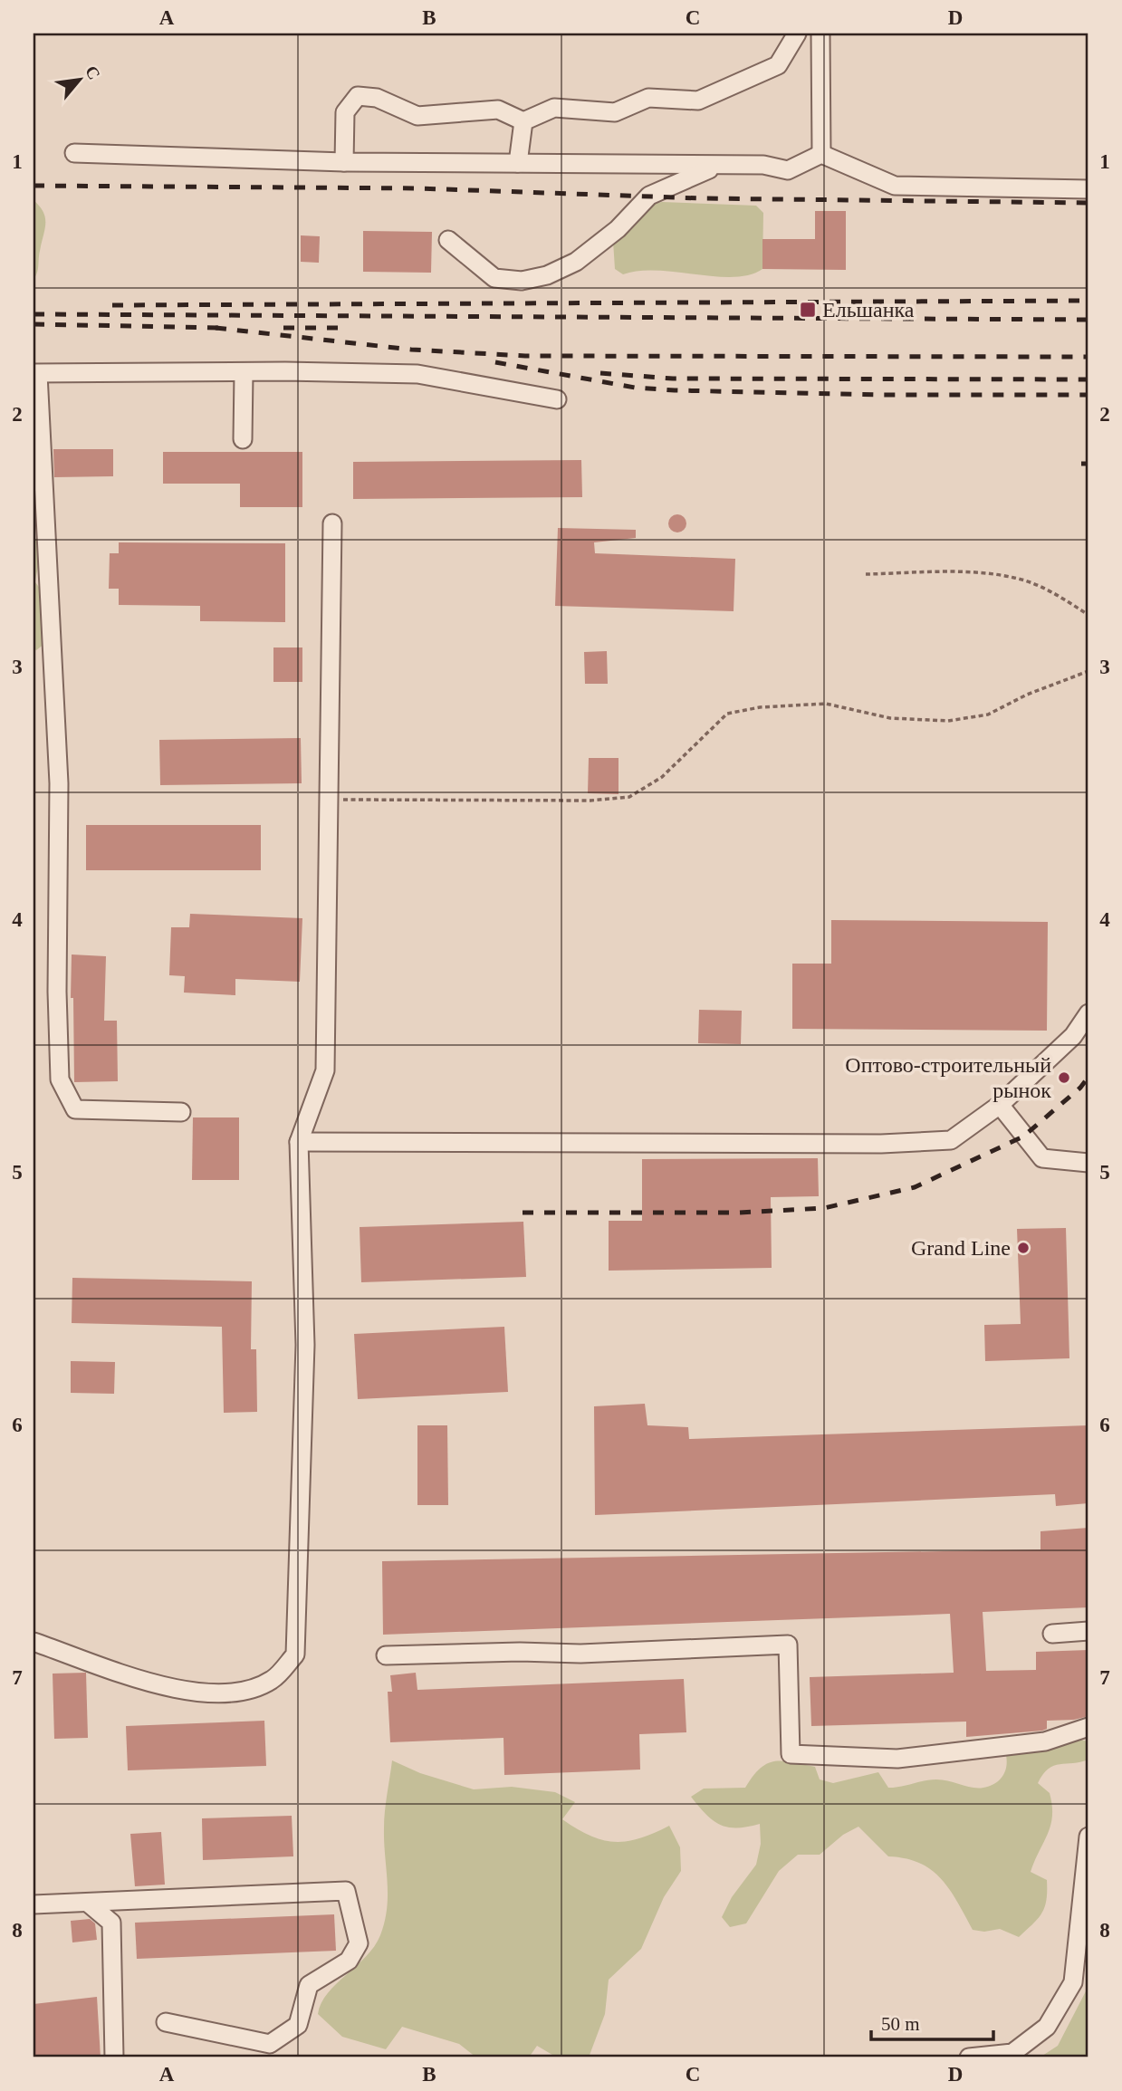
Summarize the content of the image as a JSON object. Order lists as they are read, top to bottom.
{
  "places": {
    "transit": ["Ельшанка"],
    "other": ["Оптово-строительный рынок", "Grand Line"]
  },
  "scale_bar": "50 m",
  "north": "top right",
  "grid": {
    "columns": [
      "A",
      "B",
      "C",
      "D"
    ],
    "rows": [
      "1",
      "2",
      "3",
      "4",
      "5",
      "6",
      "7",
      "8"
    ]
  }
}
